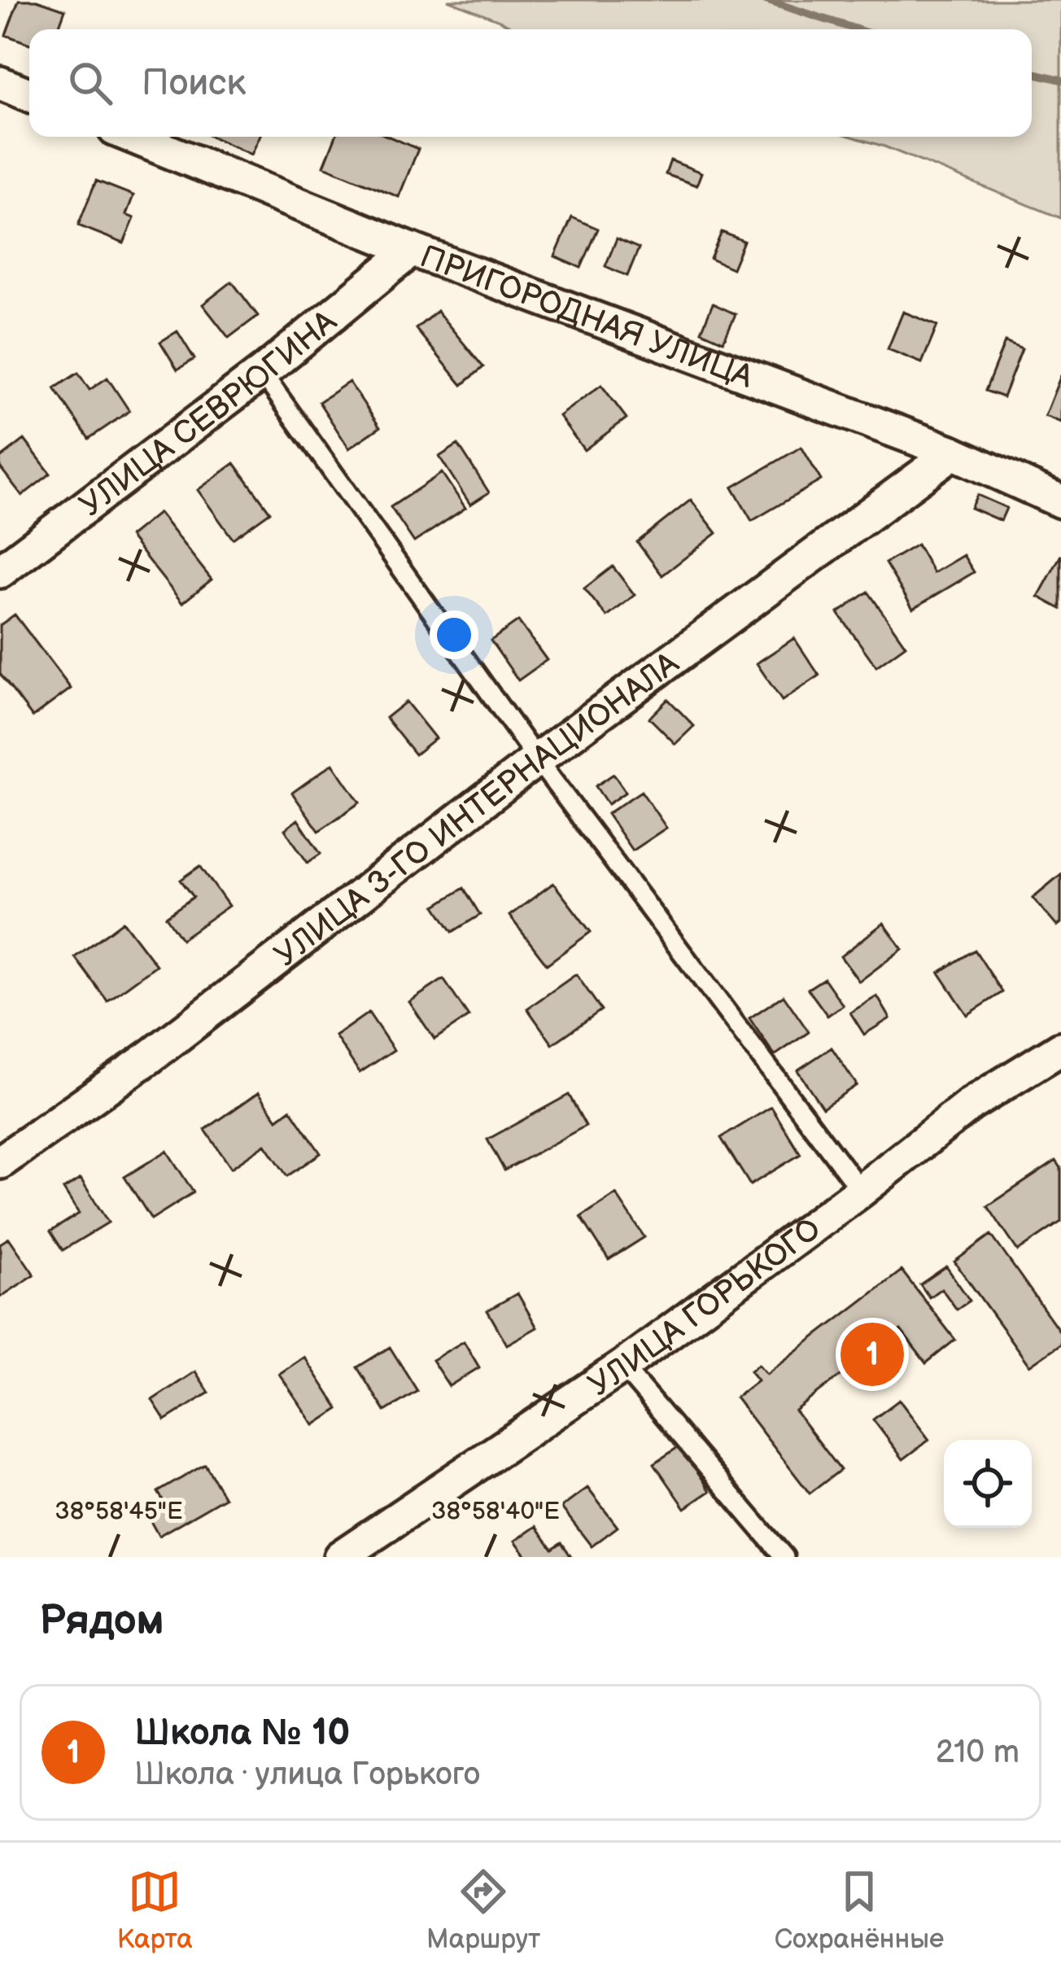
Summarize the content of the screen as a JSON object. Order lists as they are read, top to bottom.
{
  "streets": {
    "street": [
      "ПРИГОРОДНАЯ УЛИЦА",
      "УЛИЦА СЕВРЮГИНА",
      "УЛИЦА 3-ГО ИНТЕРНАЦИОНАЛА",
      "УЛИЦА ГОРЬКОГО"
    ]
  },
  "crossings": [
    ["ПРИГОРОДНАЯ УЛИЦА", "УЛИЦА СЕВРЮГИНА"],
    ["ПРИГОРОДНАЯ УЛИЦА", "УЛИЦА 3-ГО ИНТЕРНАЦИОНАЛА"]
  ],
  "page": {
    "search": "Поиск",
    "pins": "1",
    "heading": "Рядом",
    "list": [
      {
        "mark": "1",
        "name": "Школа № 10",
        "note": "Школа · улица Горького",
        "value": "210 m"
      }
    ],
    "nav": ["Карта", "Маршрут", "Сохранённые"]
  },
  "coordinates": ["38°58'45\"E", "38°58'40\"E"]
}
